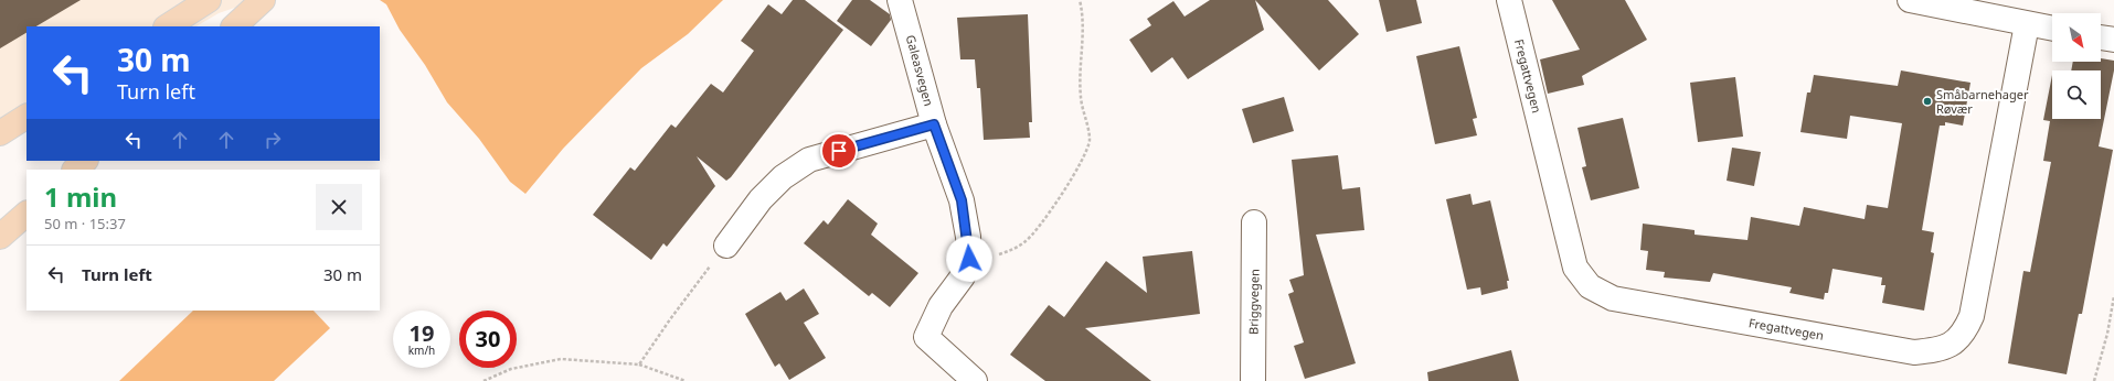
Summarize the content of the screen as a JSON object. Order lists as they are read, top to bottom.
{
  "streets": {
    "street": ["Galeasvegen", "Fregattvegen", "Briggvegen"]
  },
  "places": ["Småbarnehager Røvær"],
  "north": "bottom right",
  "page": {
    "turn": ["30 m", "Turn left"],
    "heading": ["1 min", "50 m · 15:37"],
    "list": [
      {
        "name": "Turn left",
        "value": "30 m"
      }
    ],
    "speed": "19 km/h",
    "limit": "30"
  }
}
